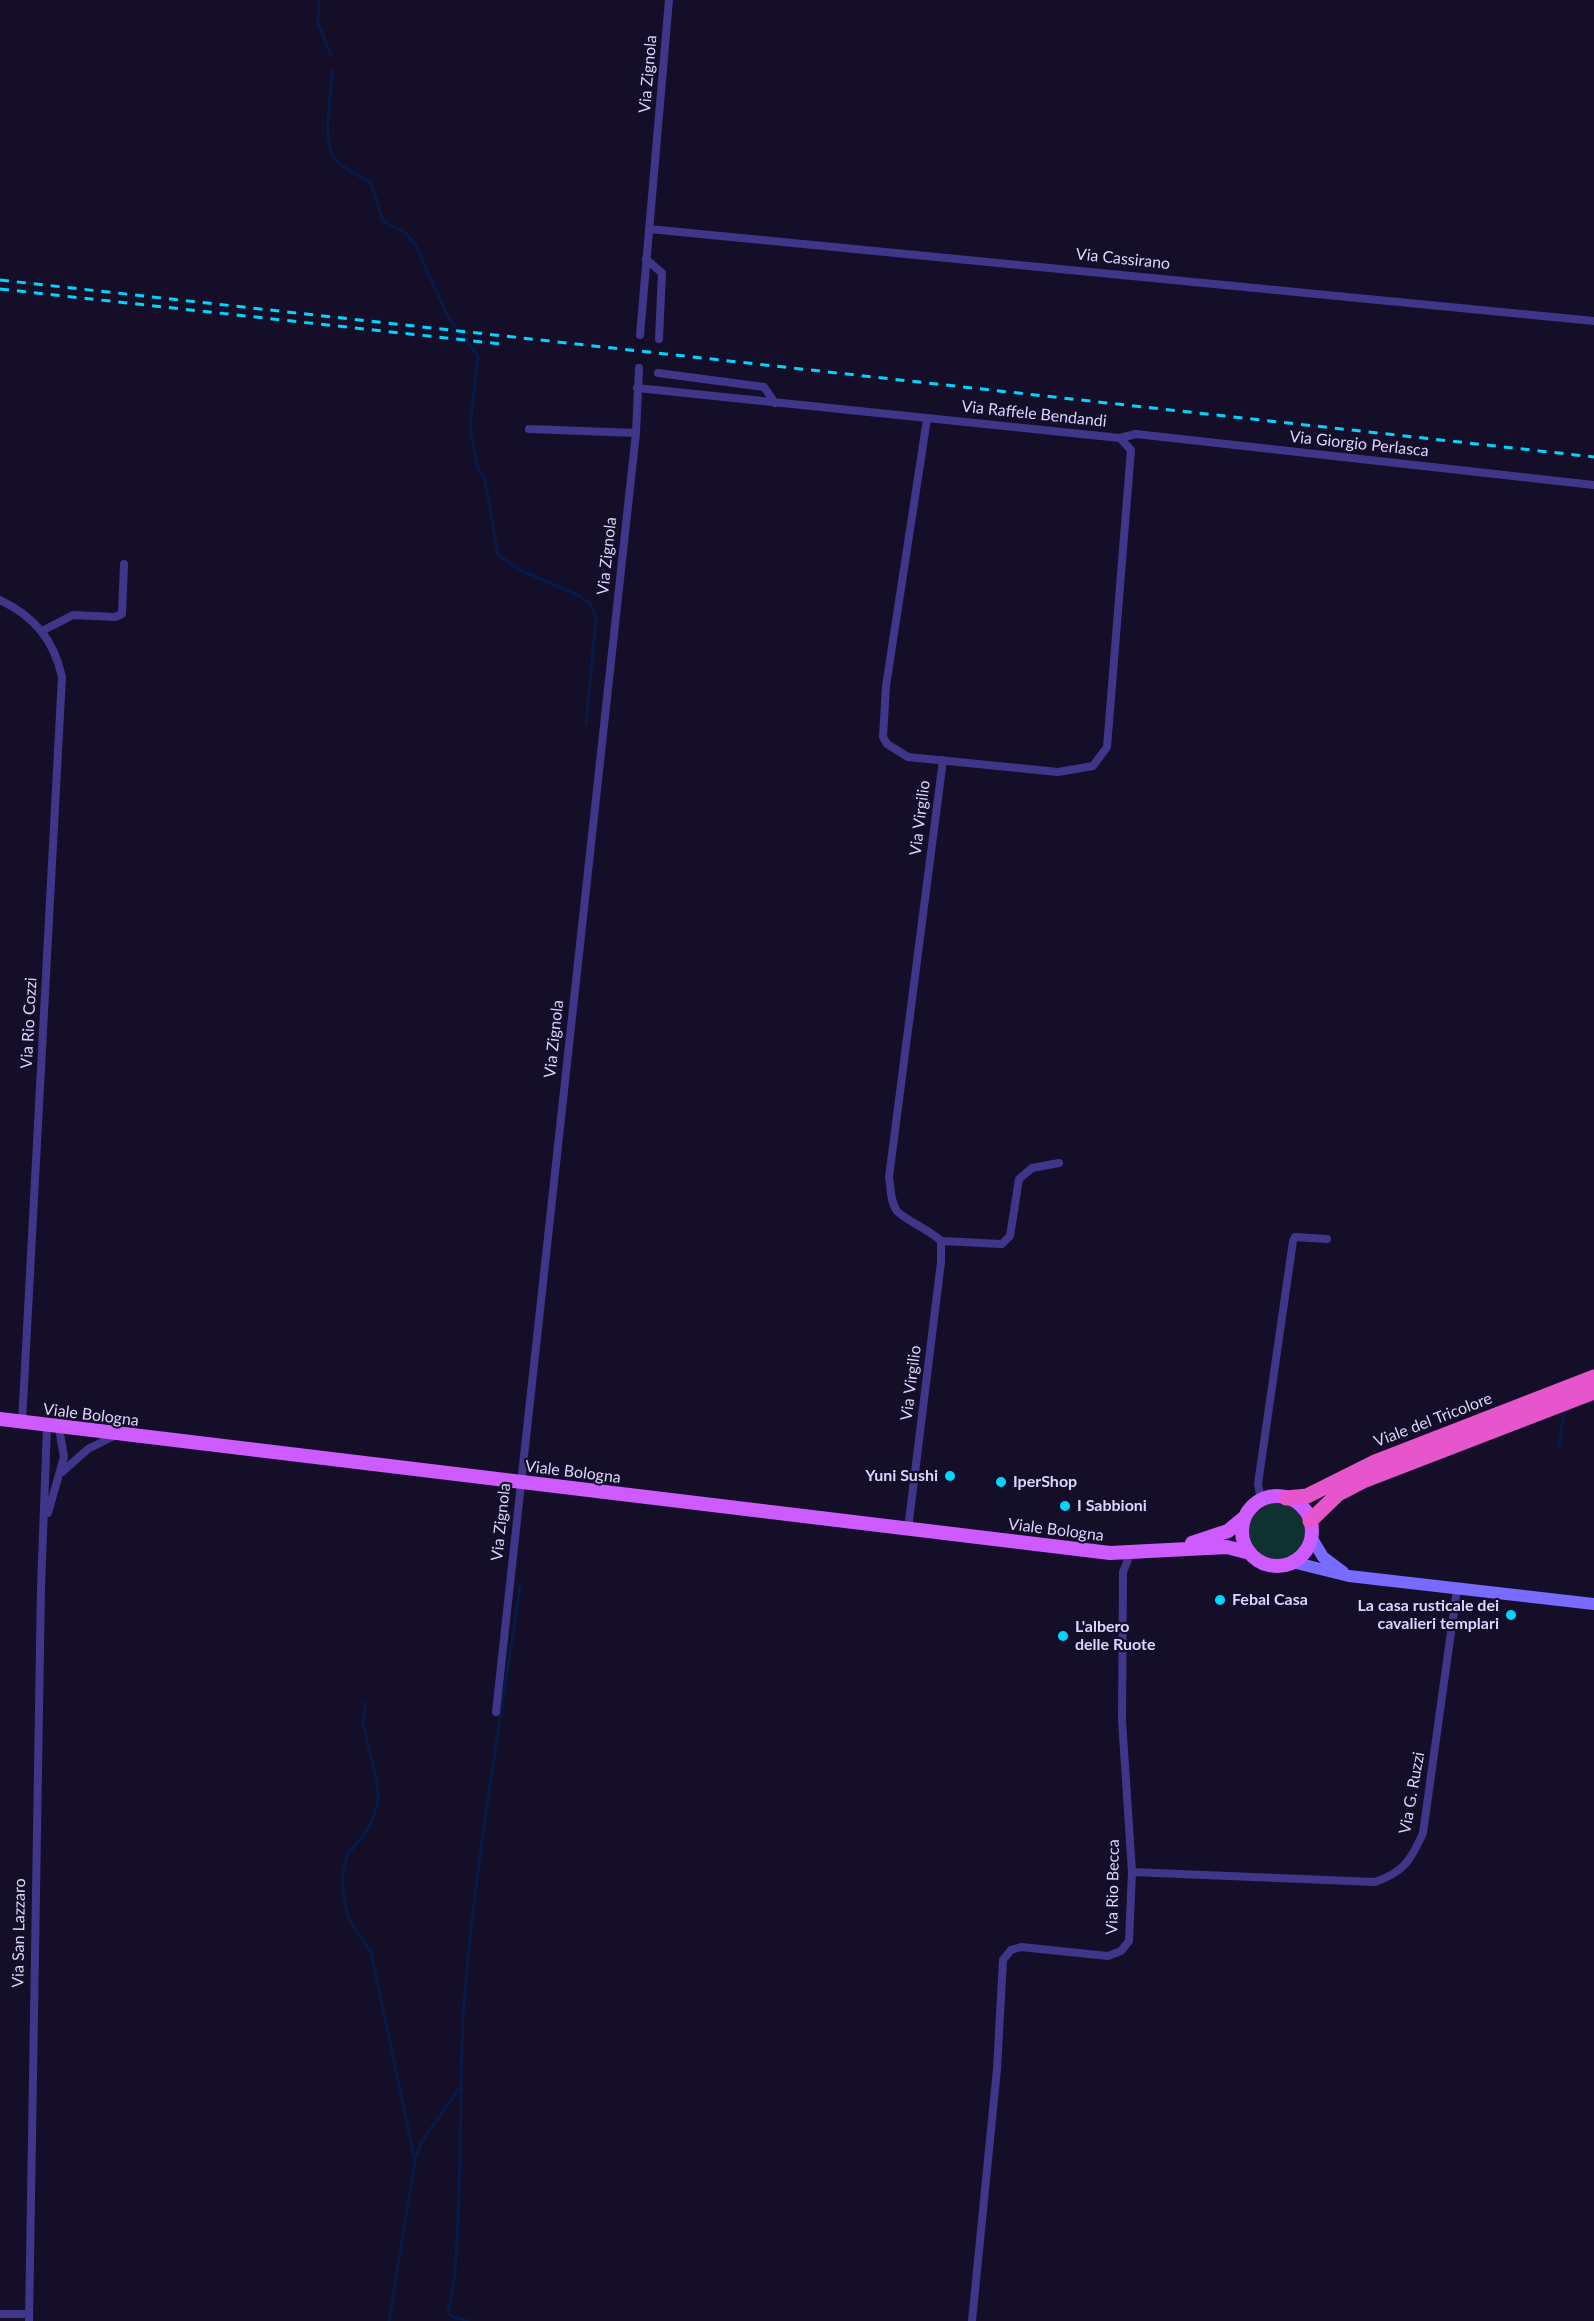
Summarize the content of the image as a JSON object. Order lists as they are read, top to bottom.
{
  "streets": {
    "highway": ["Viale del Tricolore"],
    "main road": ["Viale Bologna"],
    "street": [
      "Via Zignola",
      "Via Cassirano",
      "Via Raffele Bendandi",
      "Via Giorgio Perlasca",
      "Via Virgilio",
      "Via Rio Cozzi",
      "Via G. Ruzzi",
      "Via Rio Becca",
      "Via San Lazzaro"
    ]
  },
  "crossings": [
    ["Via Zignola", "Via Cassirano"],
    ["Via Zignola", "Via Raffele Bendandi"],
    ["Via Zignola", "Viale Bologna"],
    ["Via Raffele Bendandi", "Via Giorgio Perlasca"],
    ["Via Raffele Bendandi", "Via Virgilio"],
    ["Via Virgilio", "Viale Bologna"],
    ["Via Rio Cozzi", "Viale Bologna"],
    ["Viale Bologna", "Via Rio Becca"],
    ["Viale Bologna", "Via San Lazzaro"],
    ["Via G. Ruzzi", "Via Rio Becca"]
  ],
  "places": [
    "Yuni Sushi",
    "IperShop",
    "I Sabbioni",
    "Febal Casa",
    "La casa rusticale dei cavalieri templari",
    "L'albero delle Ruote"
  ]
}
